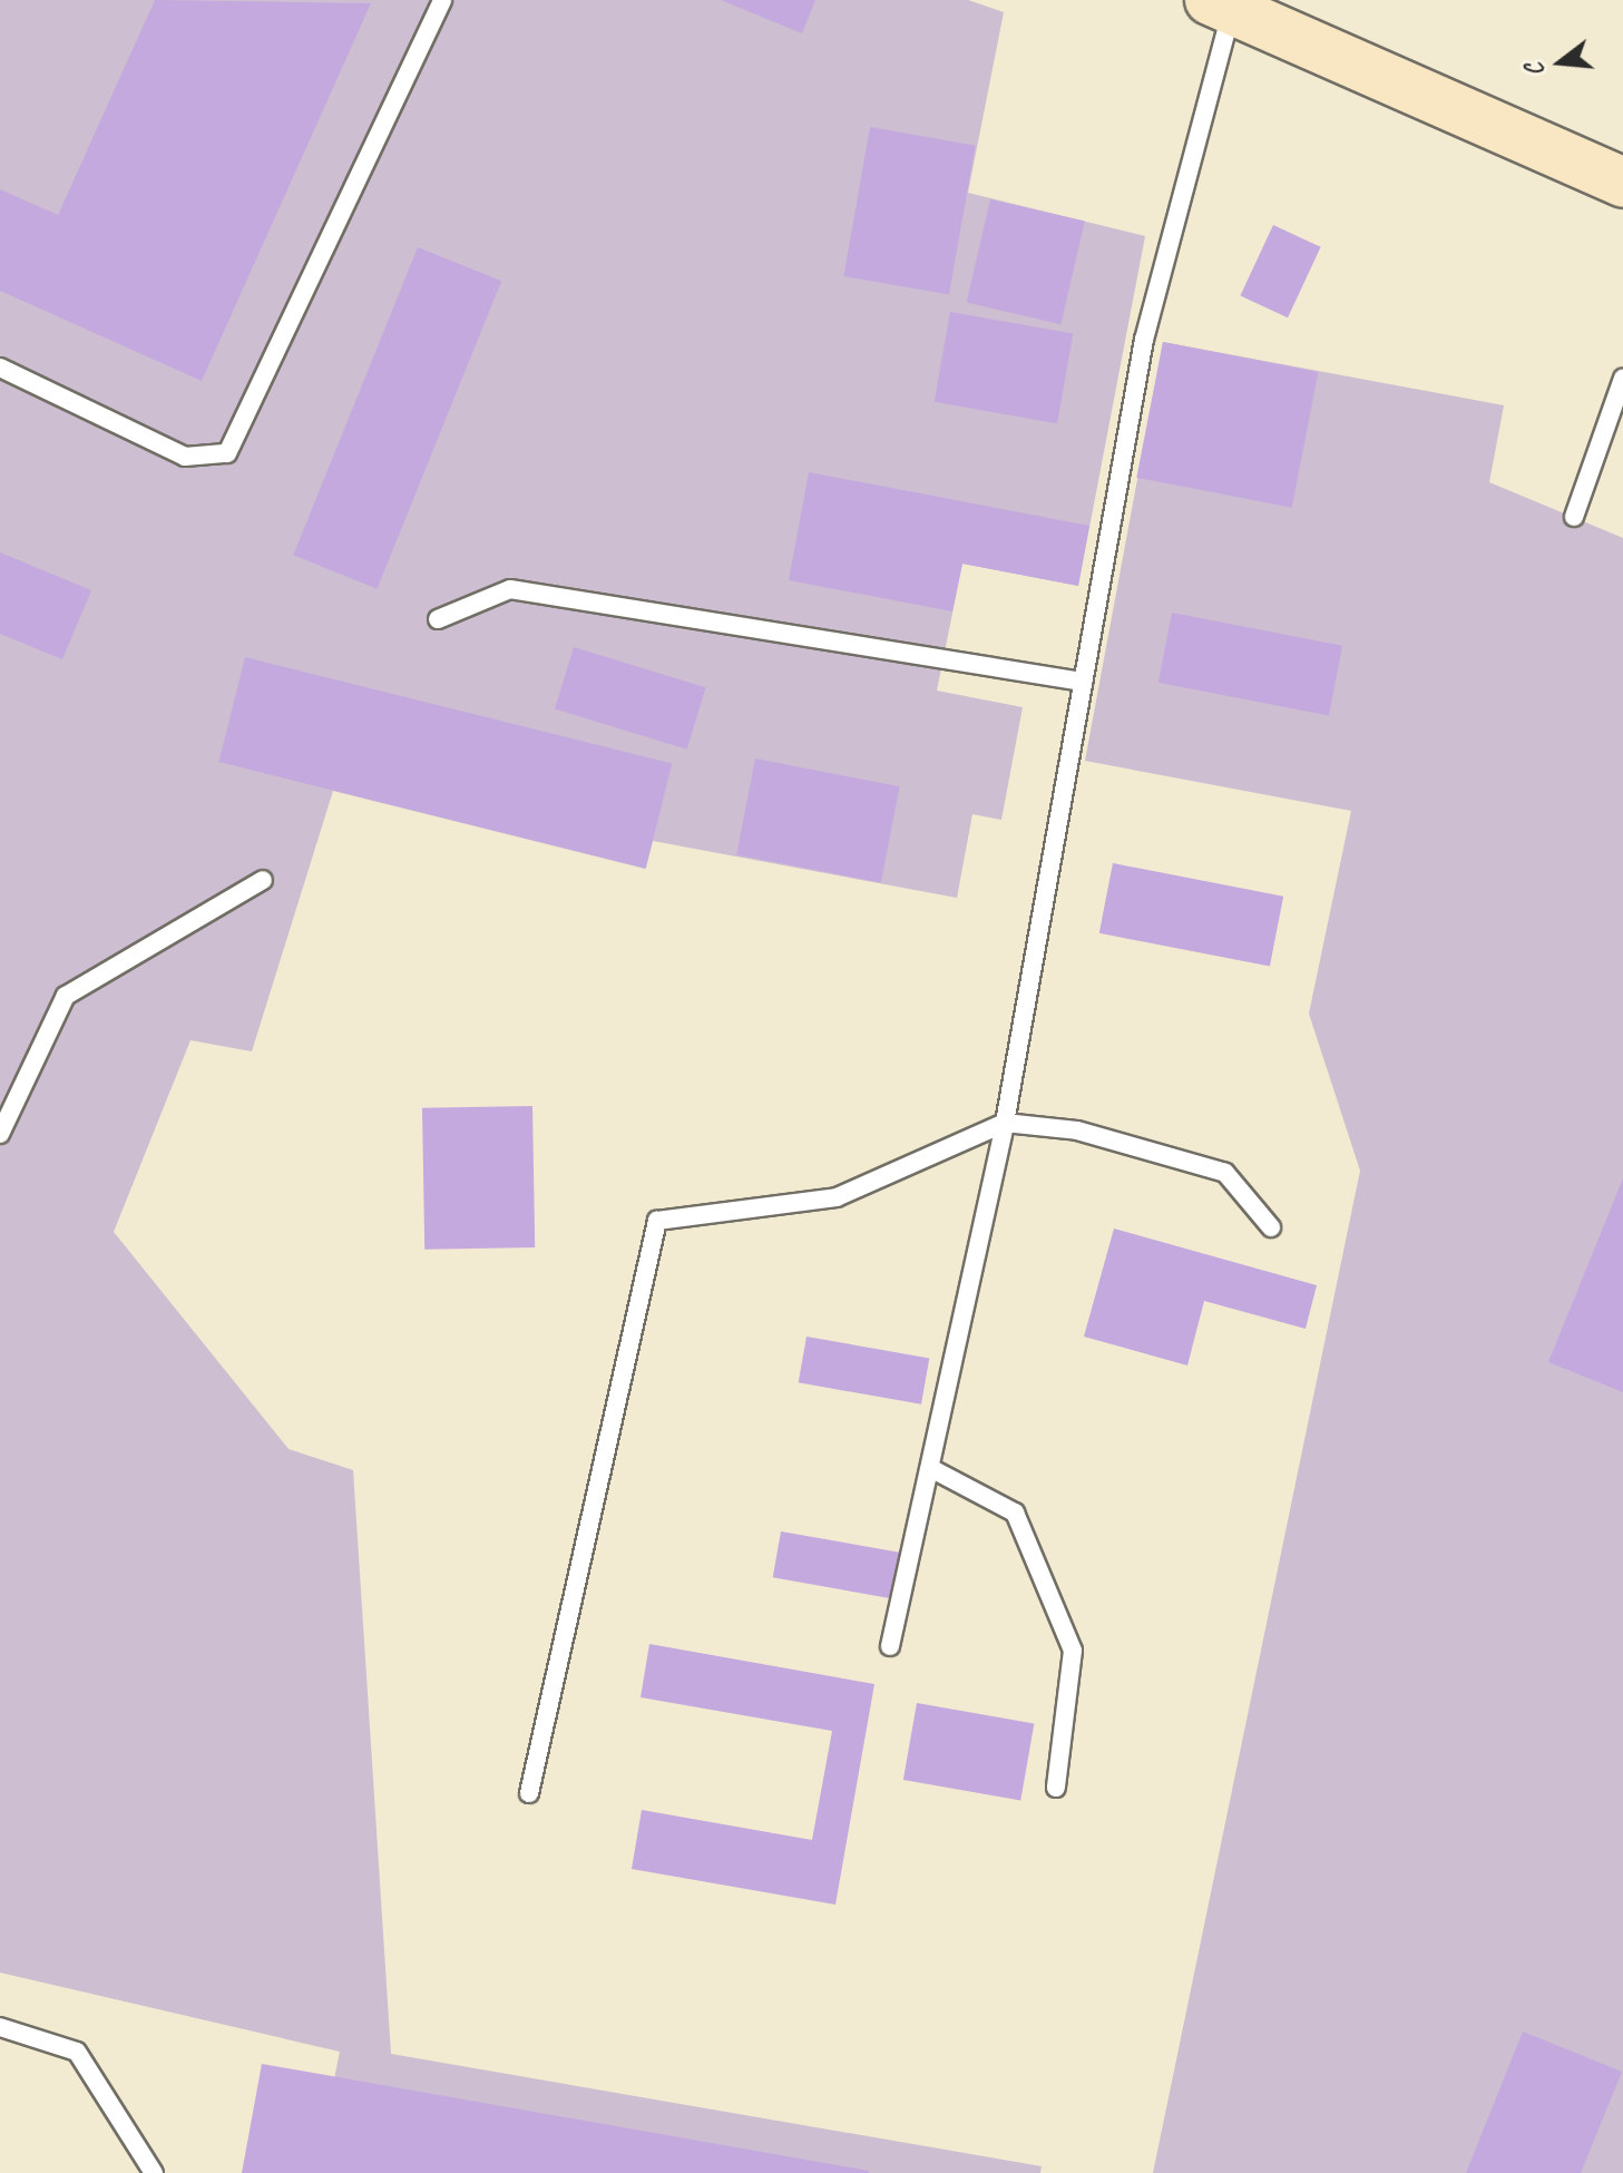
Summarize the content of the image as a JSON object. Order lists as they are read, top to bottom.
{
  "north": "left"
}
